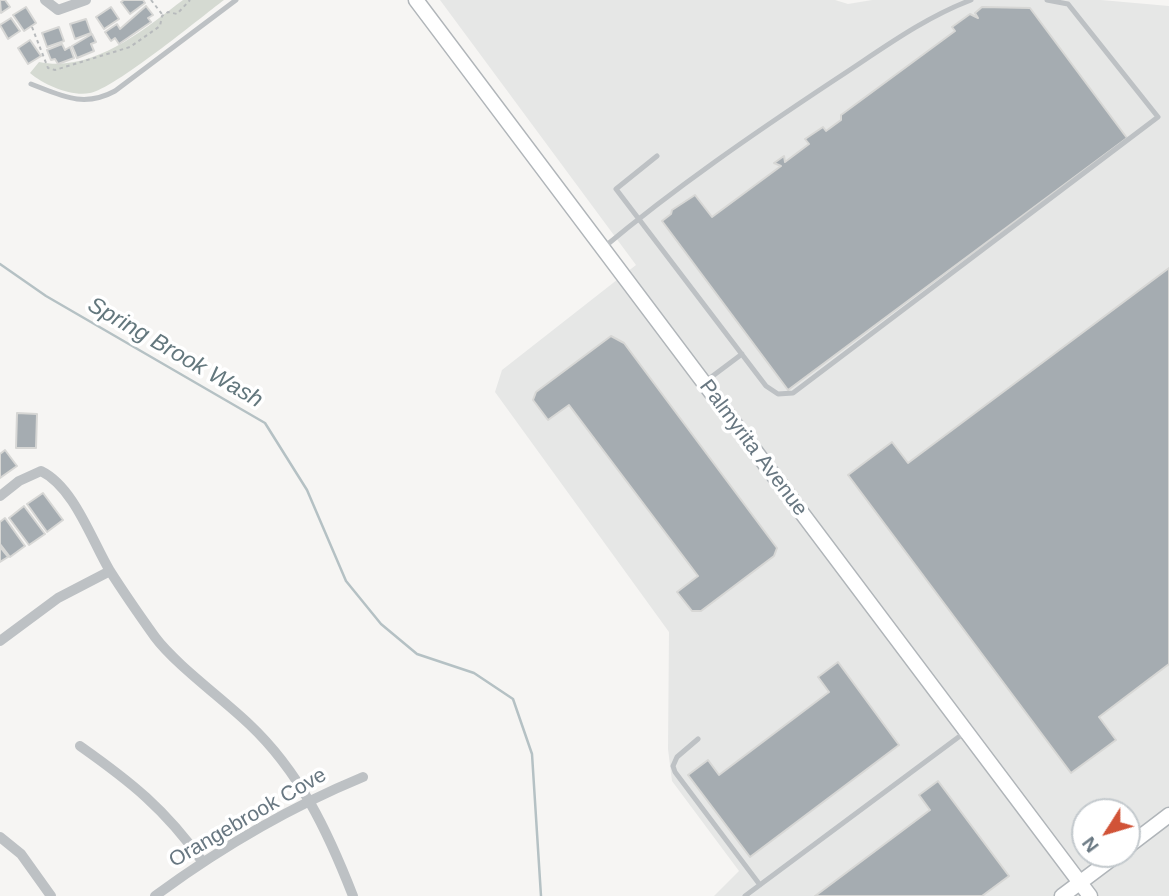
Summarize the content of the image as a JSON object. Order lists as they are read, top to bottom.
{
  "streets": {
    "street": ["Palmyrita Avenue", "Orangebrook Cove"]
  },
  "water": ["Spring Brook Wash"],
  "north": "bottom left"
}
